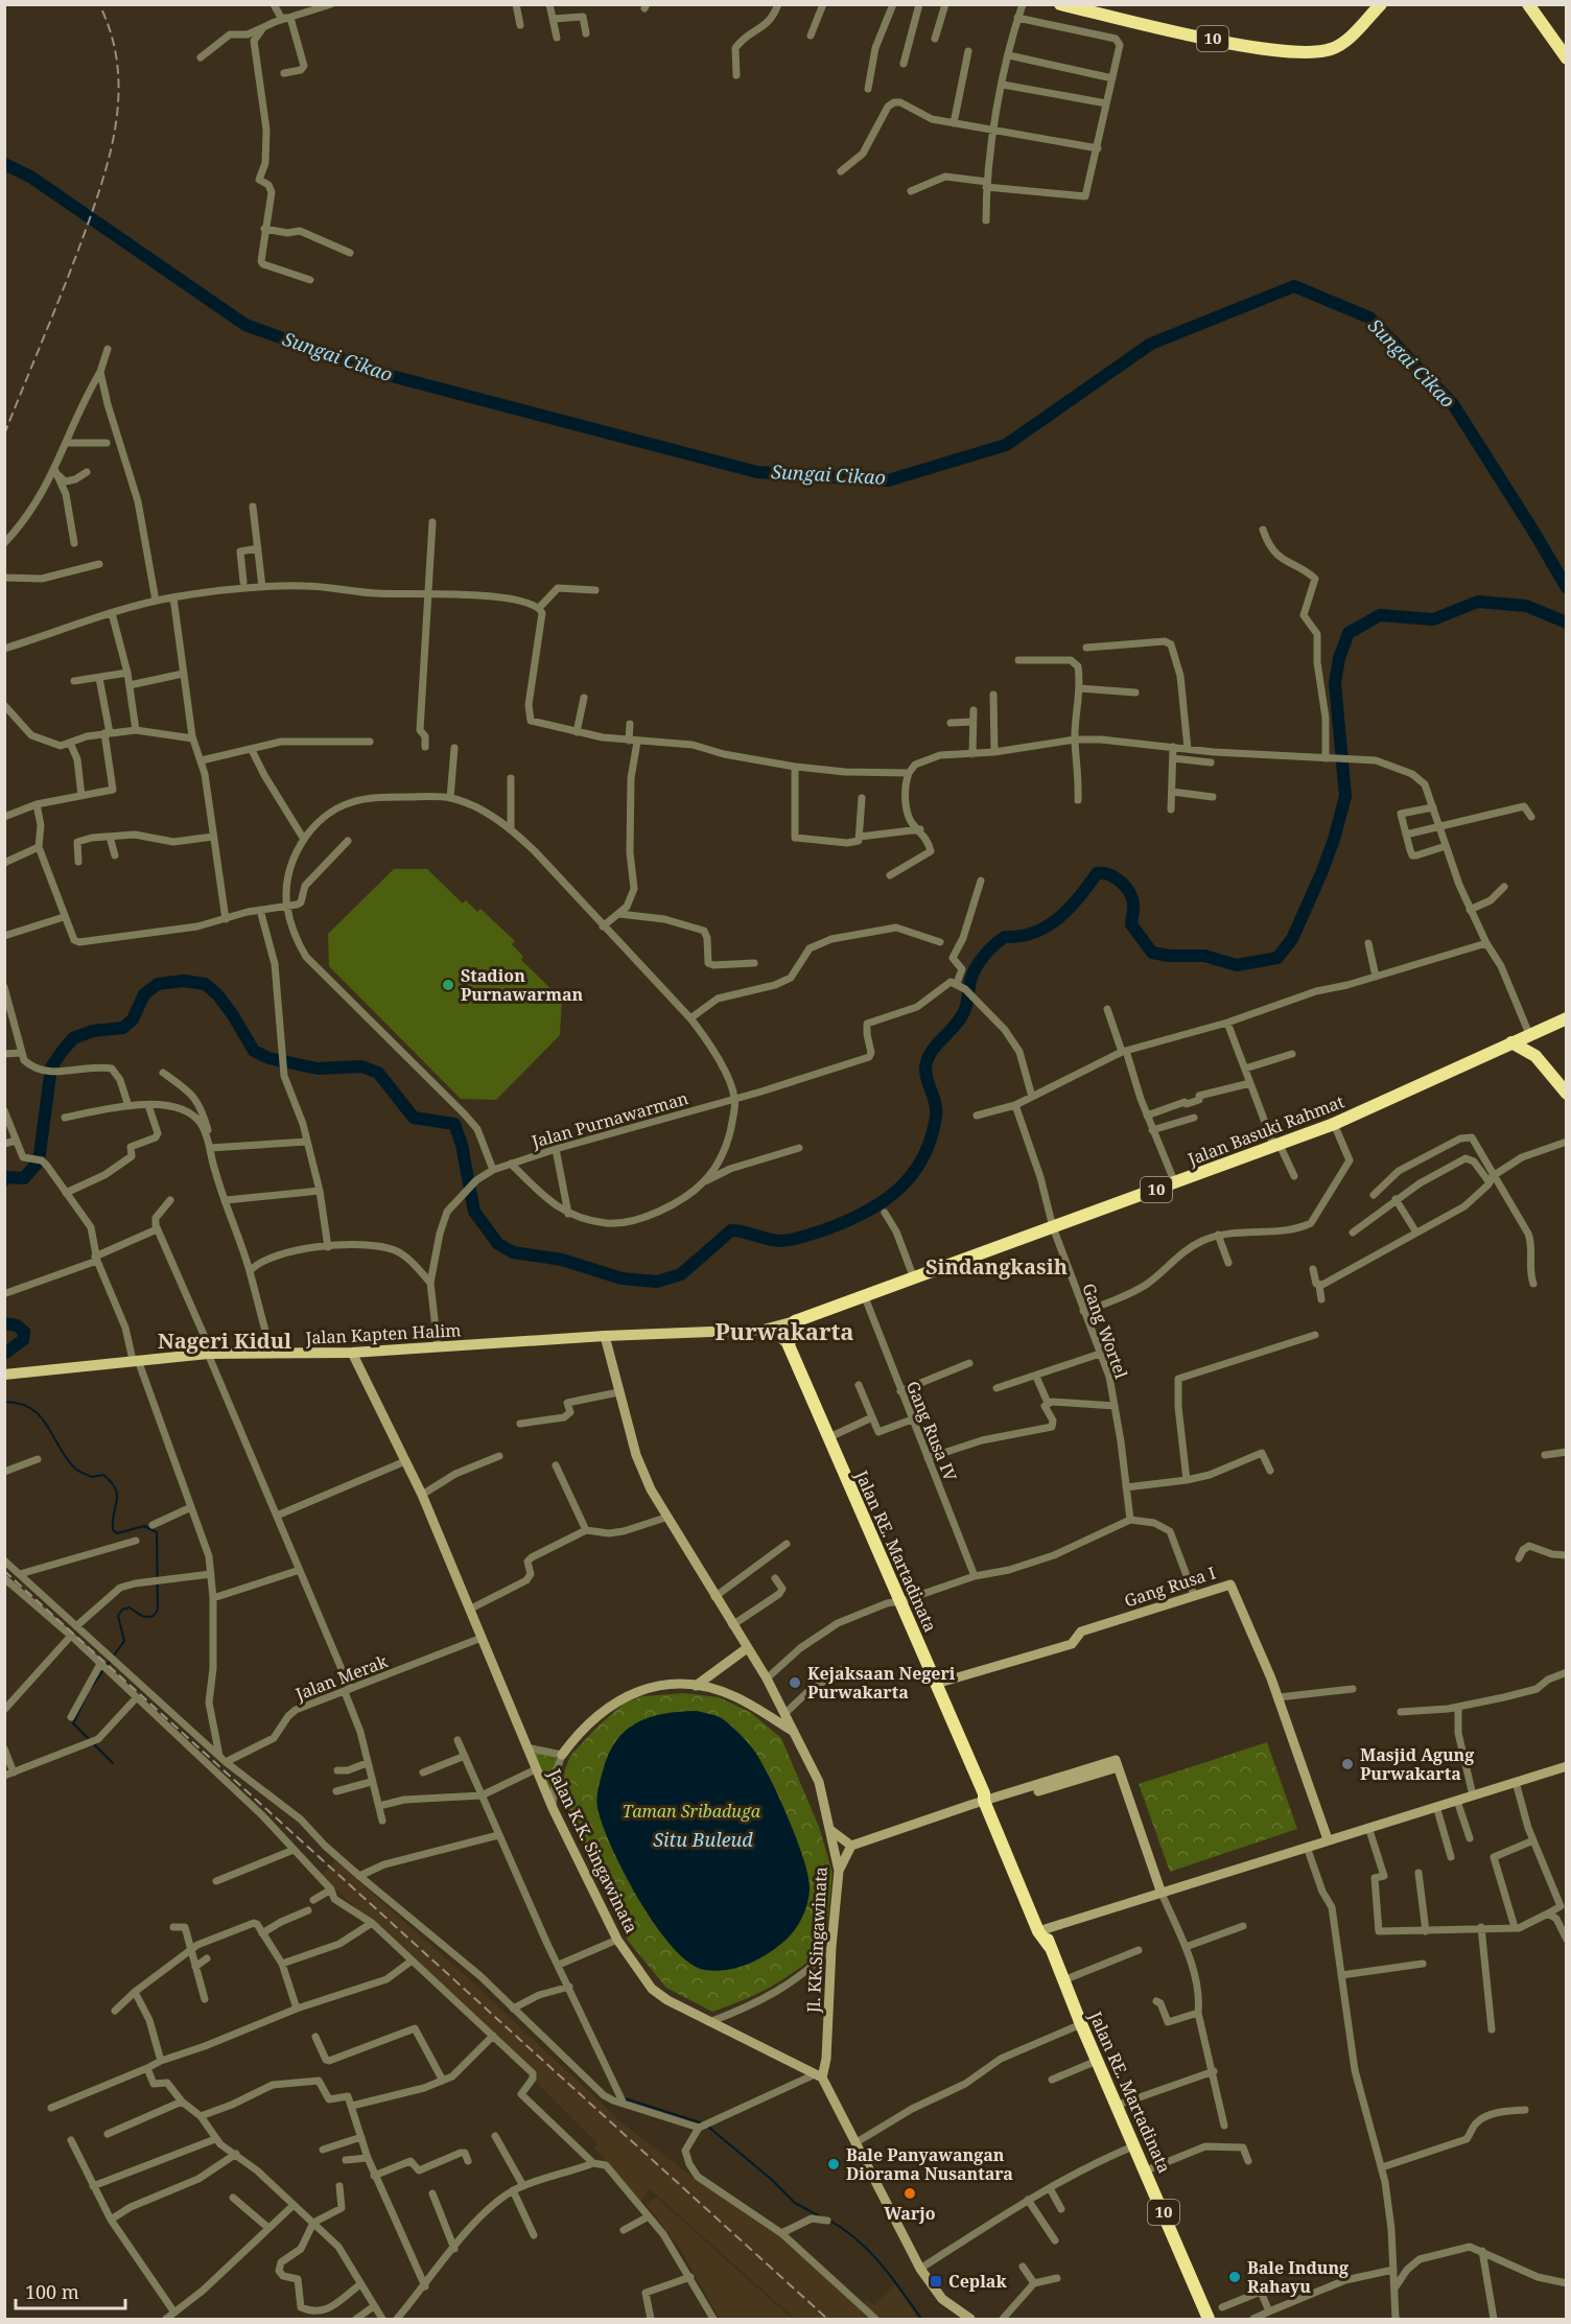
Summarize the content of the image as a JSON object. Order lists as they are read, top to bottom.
{
  "streets": {
    "highway": ["10", "Jalan Basuki Rahmat", "Jalan RE. Martadinata"],
    "main road": ["Jalan Kapten Halim"],
    "street": [
      "Jalan Purnawarman",
      "Gang Wortel",
      "Gang Rusa IV",
      "Gang Rusa I",
      "Jalan Merak",
      "Jalan K.K. Singawinata",
      "Jl. KK.Singawinata"
    ]
  },
  "crossings": [
    ["Jalan Purnawarman", "Jalan Kapten Halim"],
    ["Jalan Basuki Rahmat", "Gang Wortel"],
    ["Jalan Basuki Rahmat", "Jalan Kapten Halim"],
    ["Jalan Basuki Rahmat", "Gang Rusa IV"],
    ["Jalan Kapten Halim", "Jalan K.K. Singawinata"],
    ["Jalan Kapten Halim", "Jl. KK.Singawinata"],
    ["Jalan RE. Martadinata", "Gang Rusa I"],
    ["Jalan Merak", "Jalan K.K. Singawinata"],
    ["Jalan K.K. Singawinata", "Jl. KK.Singawinata"]
  ],
  "districts": ["Sindangkasih", "Purwakarta", "Nageri Kidul"],
  "water": ["Sungai Cikao", "Situ Buleud"],
  "parks": ["Taman Sribaduga"],
  "places": {
    "other": [
      "Stadion Purnawarman",
      "Kejaksaan Negeri Purwakarta",
      "Masjid Agung Purwakarta",
      "Bale Panyawangan Diorama Nusantara",
      "Warjo",
      "Bale Indung Rahayu"
    ],
    "transit": ["Ceplak"]
  },
  "scale_bar": "100 m"
}
